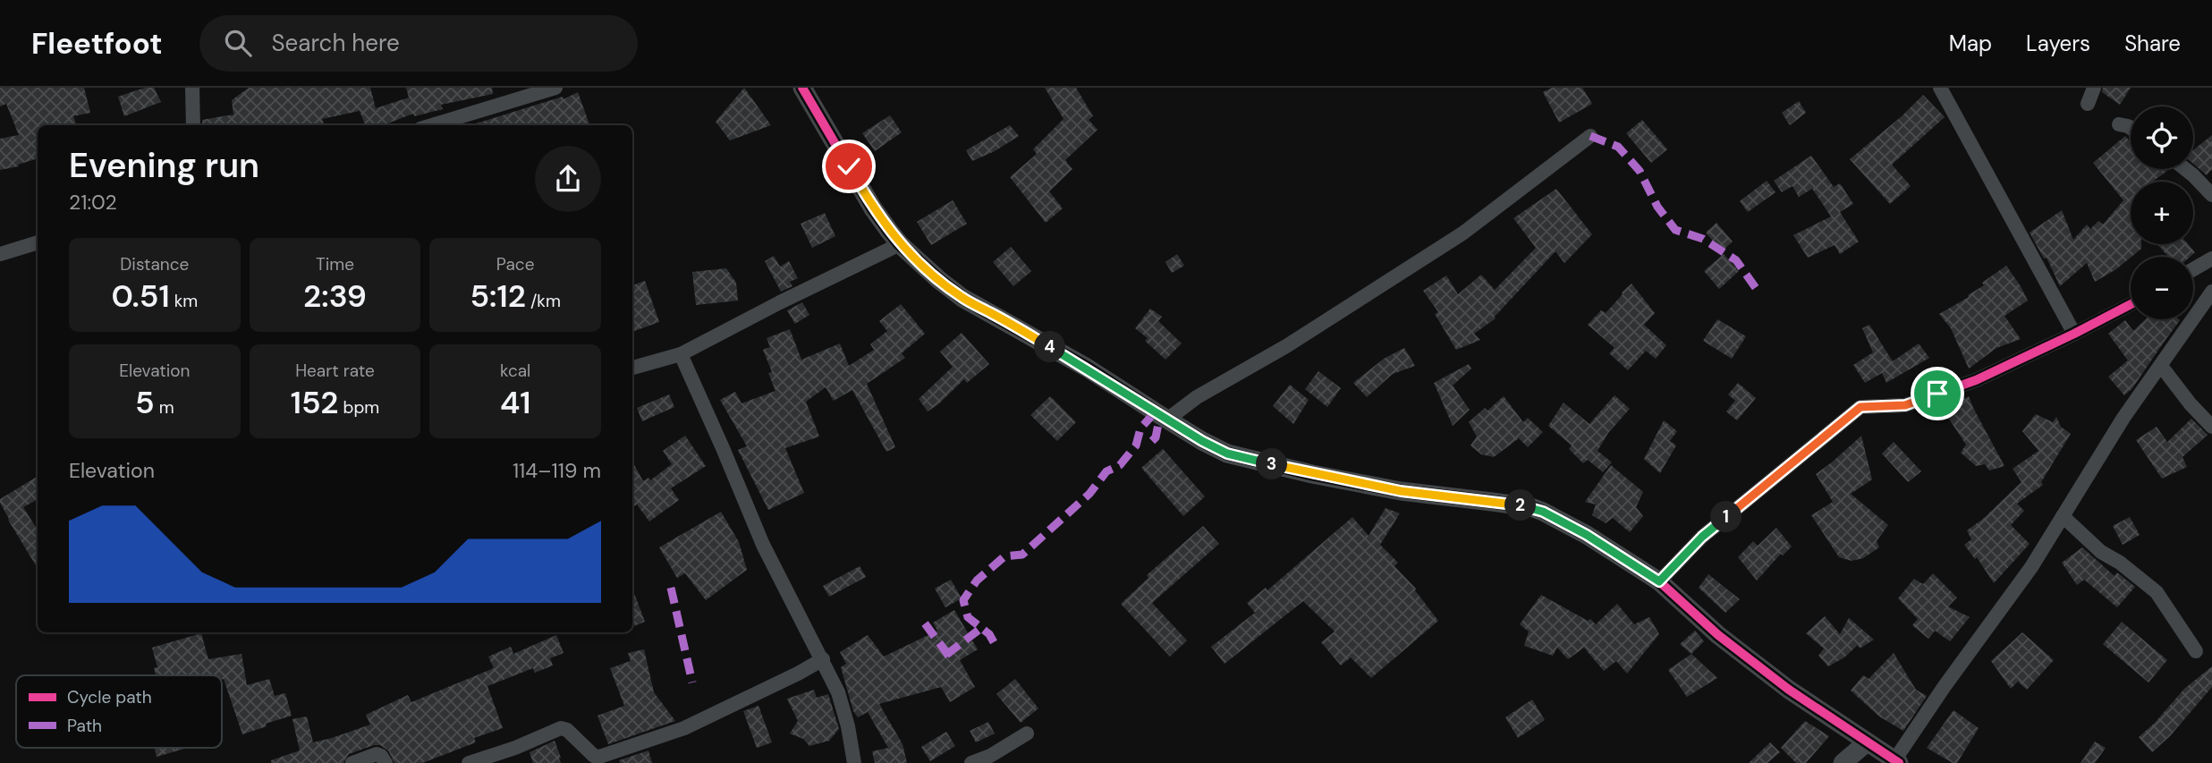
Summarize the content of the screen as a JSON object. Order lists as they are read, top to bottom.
{
  "legend": ["Cycle path", "Path"],
  "page": {
    "header": "Fleetfoot",
    "search": "Search here",
    "nav": ["Map", "Layers", "Share"],
    "map_buttons": ["+", "−"],
    "heading": ["Evening run", "21:02"],
    "stats": [
      ["Distance", "0.51 km"],
      ["Time", "2:39"],
      ["Pace", "5:12 /km"],
      ["Elevation", "5 m"],
      ["Heart rate", "152 bpm"],
      ["kcal", "41"]
    ],
    "pins": [
      "4",
      "3",
      "2",
      "1"
    ],
    "chart": ["Elevation", "114–119 m"]
  }
}
